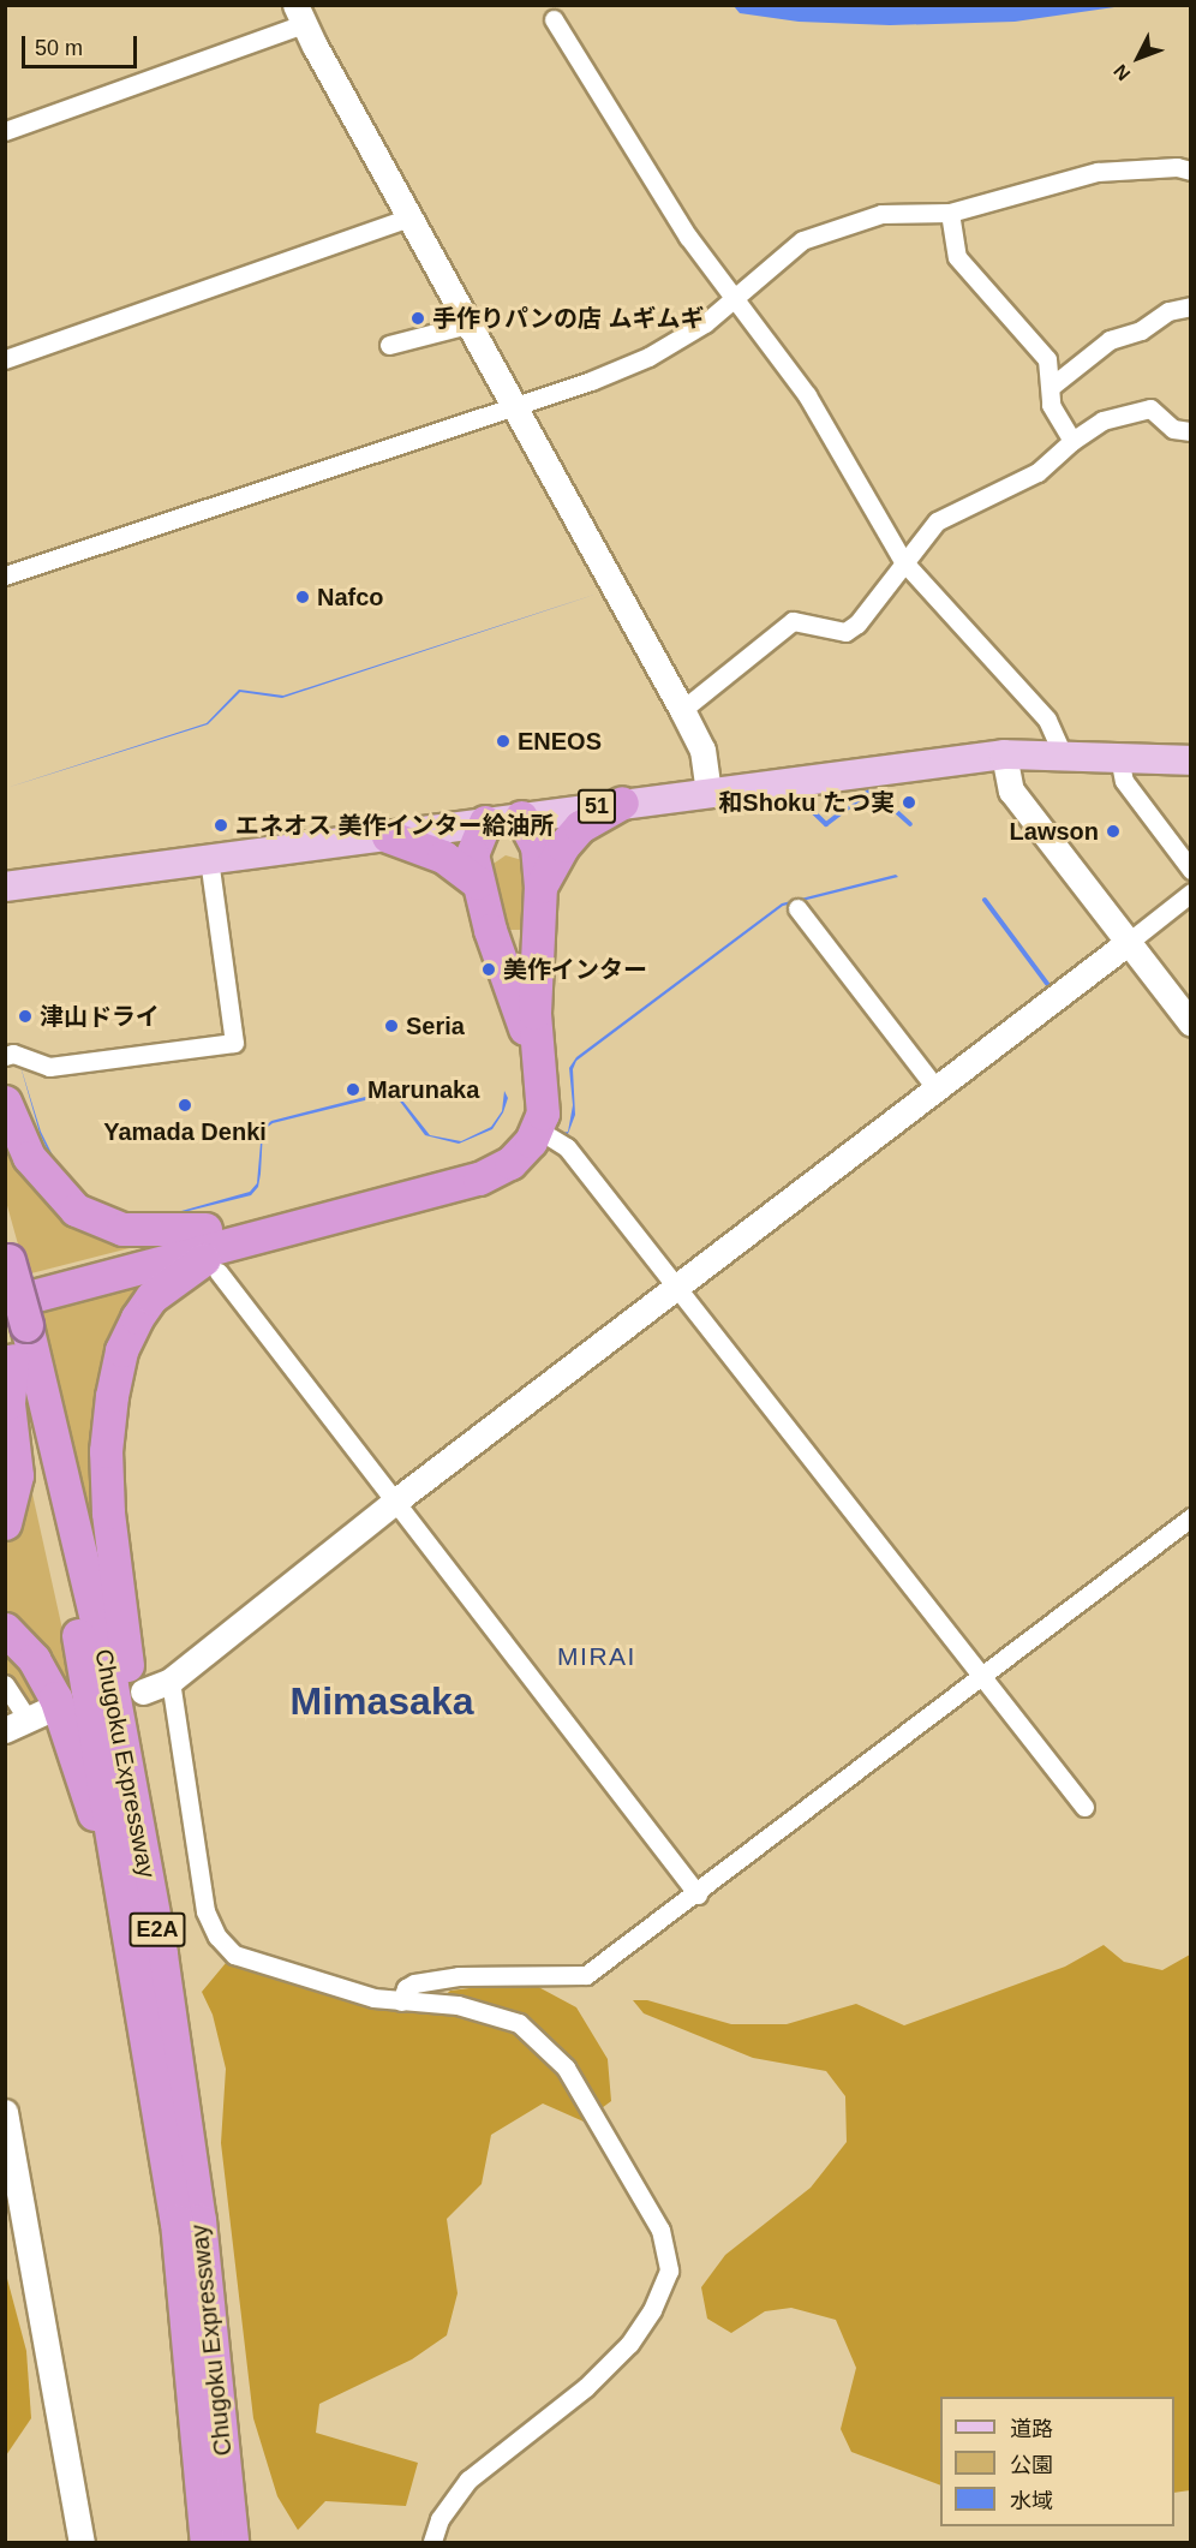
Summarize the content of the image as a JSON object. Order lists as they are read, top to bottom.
{
  "streets": {
    "highway": ["Chugoku Expressway", "E2A"],
    "main road": ["51"]
  },
  "districts": ["MIRAI", "Mimasaka"],
  "places": [
    "手作りパンの店 ムギムギ",
    "Nafco",
    "ENEOS",
    "和Shoku たつ実",
    "エネオス 美作インター給油所",
    "Lawson",
    "美作インター",
    "津山ドライ",
    "Seria",
    "Marunaka",
    "Yamada Denki"
  ],
  "legend": ["道路", "公園", "水域"],
  "scale_bar": "50 m",
  "north": "bottom left"
}
